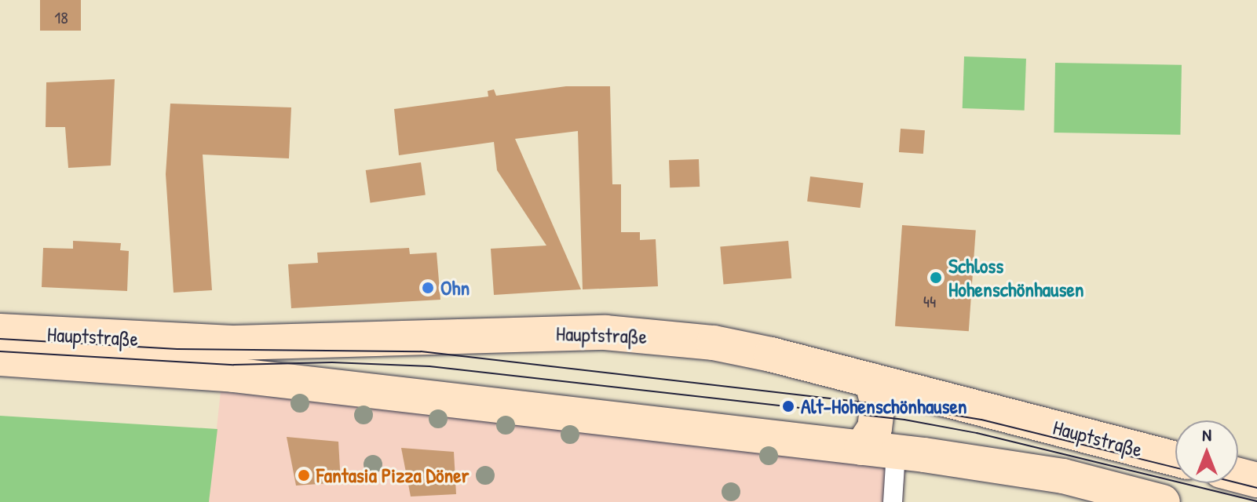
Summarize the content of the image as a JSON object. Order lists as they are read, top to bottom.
{
  "streets": {
    "main road": ["Hauptstraße"]
  },
  "places": [
    "Schloss Hohenschönhausen",
    "Ohn",
    "Alt-Hohenschönhausen",
    "Fantasia Pizza Döner"
  ],
  "house_numbers": ["18", "44"],
  "north": "top"
}
